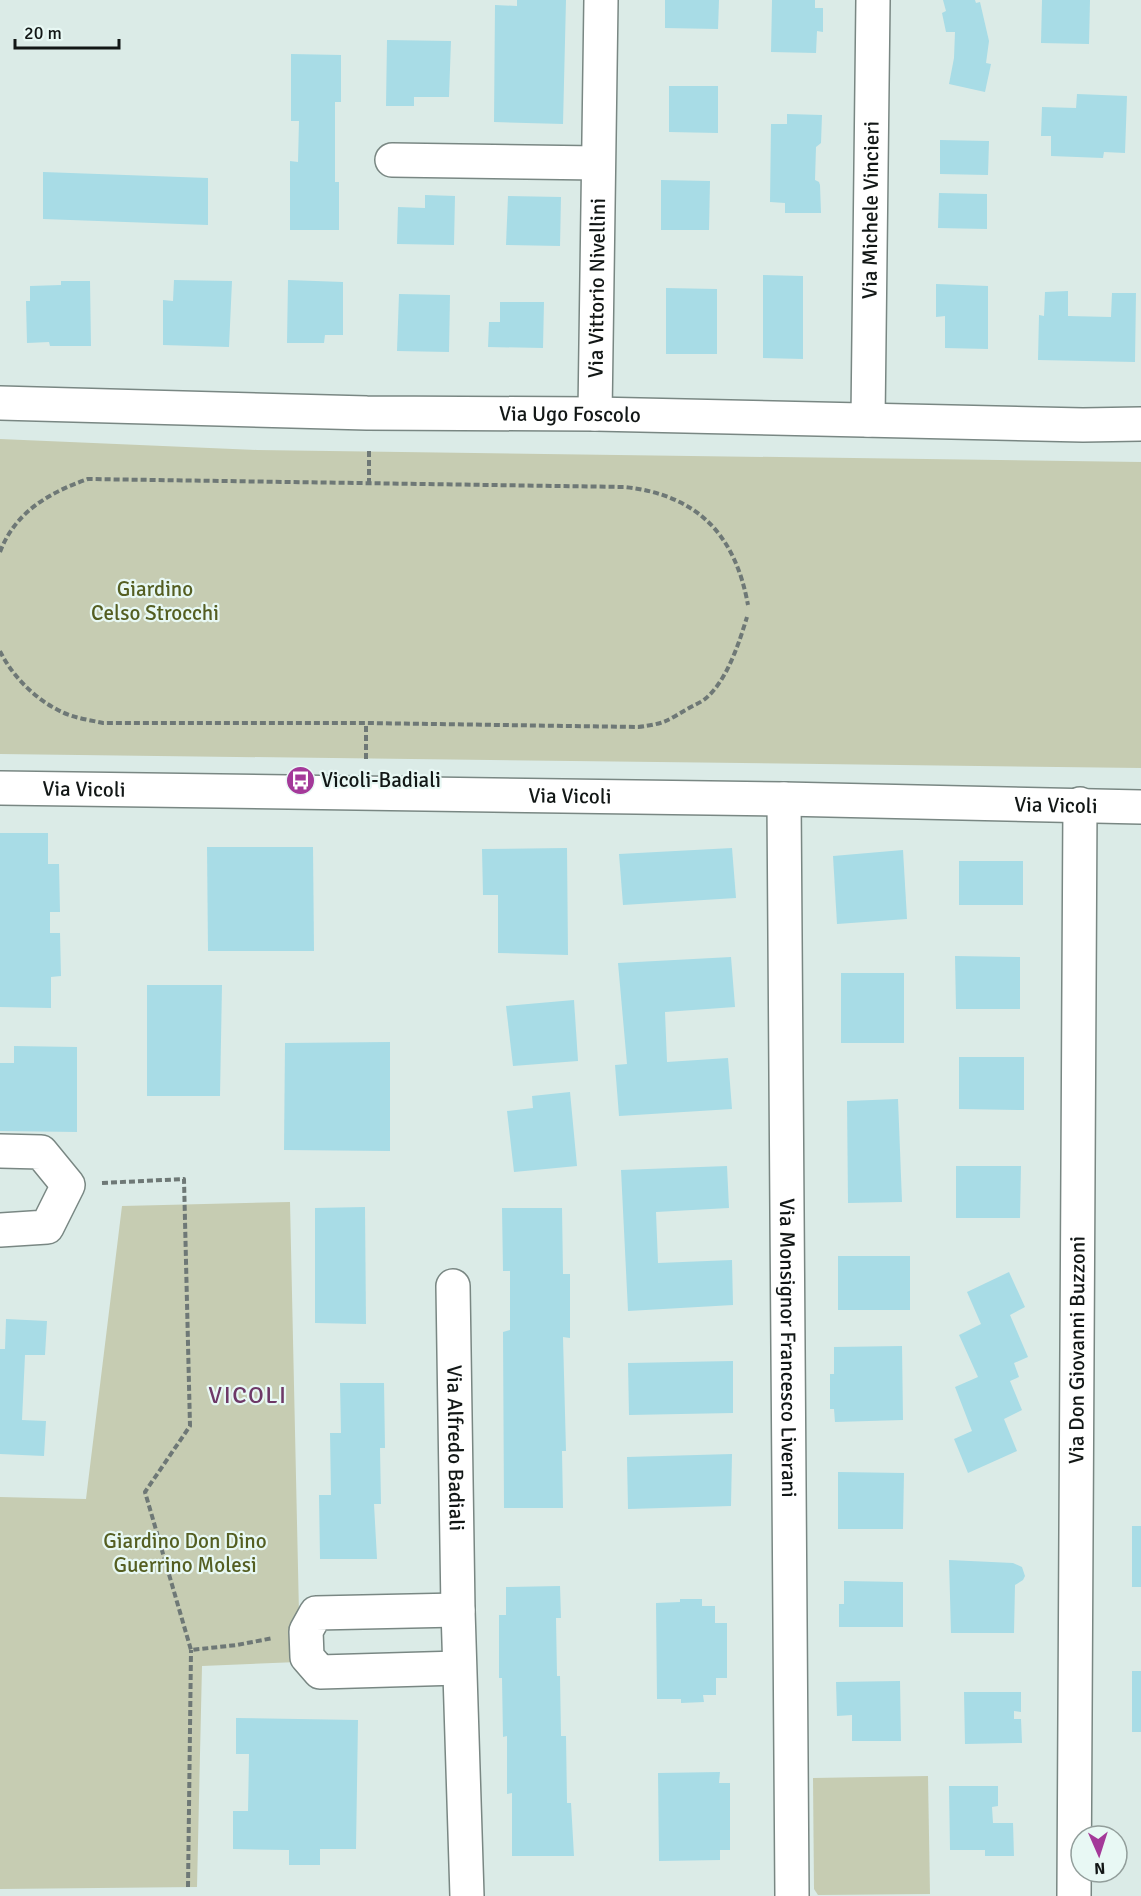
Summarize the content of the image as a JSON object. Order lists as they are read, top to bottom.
{
  "streets": {
    "street": [
      "Via Michele Vincieri",
      "Via Vittorio Nivellini",
      "Via Ugo Foscolo",
      "Via Vicoli",
      "Via Monsignor Francesco Liverani",
      "Via Don Giovanni Buzzoni",
      "Via Alfredo Badiali"
    ]
  },
  "crossings": [
    ["Via Michele Vincieri", "Via Ugo Foscolo"],
    ["Via Vittorio Nivellini", "Via Ugo Foscolo"],
    ["Via Vicoli", "Via Monsignor Francesco Liverani"],
    ["Via Vicoli", "Via Don Giovanni Buzzoni"]
  ],
  "districts": ["VICOLI"],
  "parks": ["Giardino Celso Strocchi", "Giardino Don Dino Guerrino Molesi"],
  "places": {
    "bus stop": ["Vicoli-Badiali"]
  },
  "scale_bar": "20 m",
  "north": "bottom"
}
